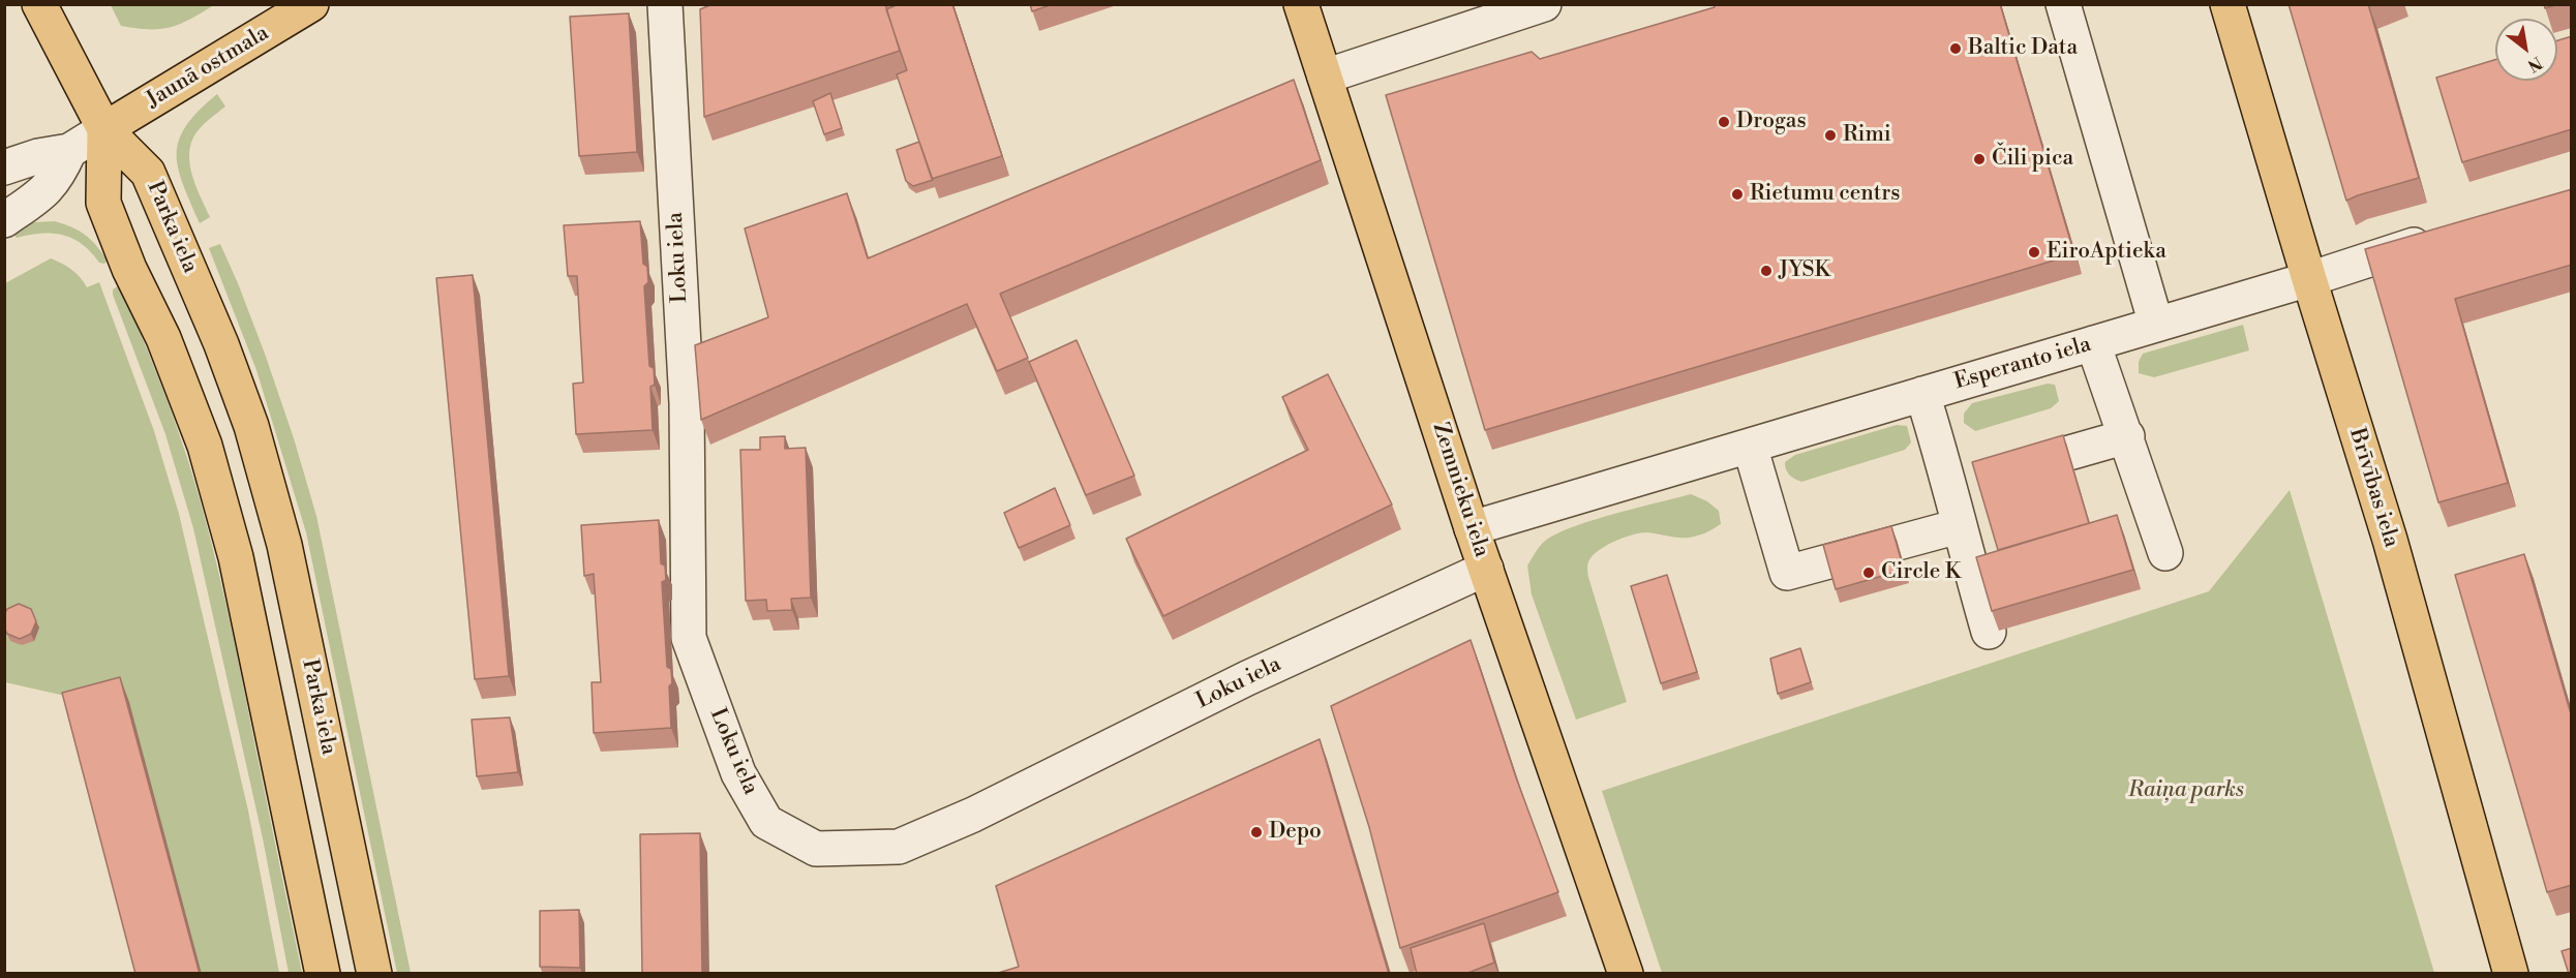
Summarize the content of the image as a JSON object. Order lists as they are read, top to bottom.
{
  "streets": {
    "main road": [
      "Jaunā ostmala",
      "Parka iela",
      "Brīvības iela",
      "Zemnieku iela"
    ],
    "street": ["Loku iela", "Esperanto iela"]
  },
  "crossings": [
    ["Jaunā ostmala", "Parka iela"],
    ["Loku iela", "Zemnieku iela"],
    ["Esperanto iela", "Brīvības iela"],
    ["Esperanto iela", "Zemnieku iela"]
  ],
  "parks": ["Raiņa parks"],
  "places": [
    "Baltic Data",
    "Drogas",
    "Rimi",
    "Čili pica",
    "Rietumu centrs",
    "EiroAptieka",
    "JYSK",
    "Circle K",
    "Depo"
  ],
  "north": "bottom right"
}
